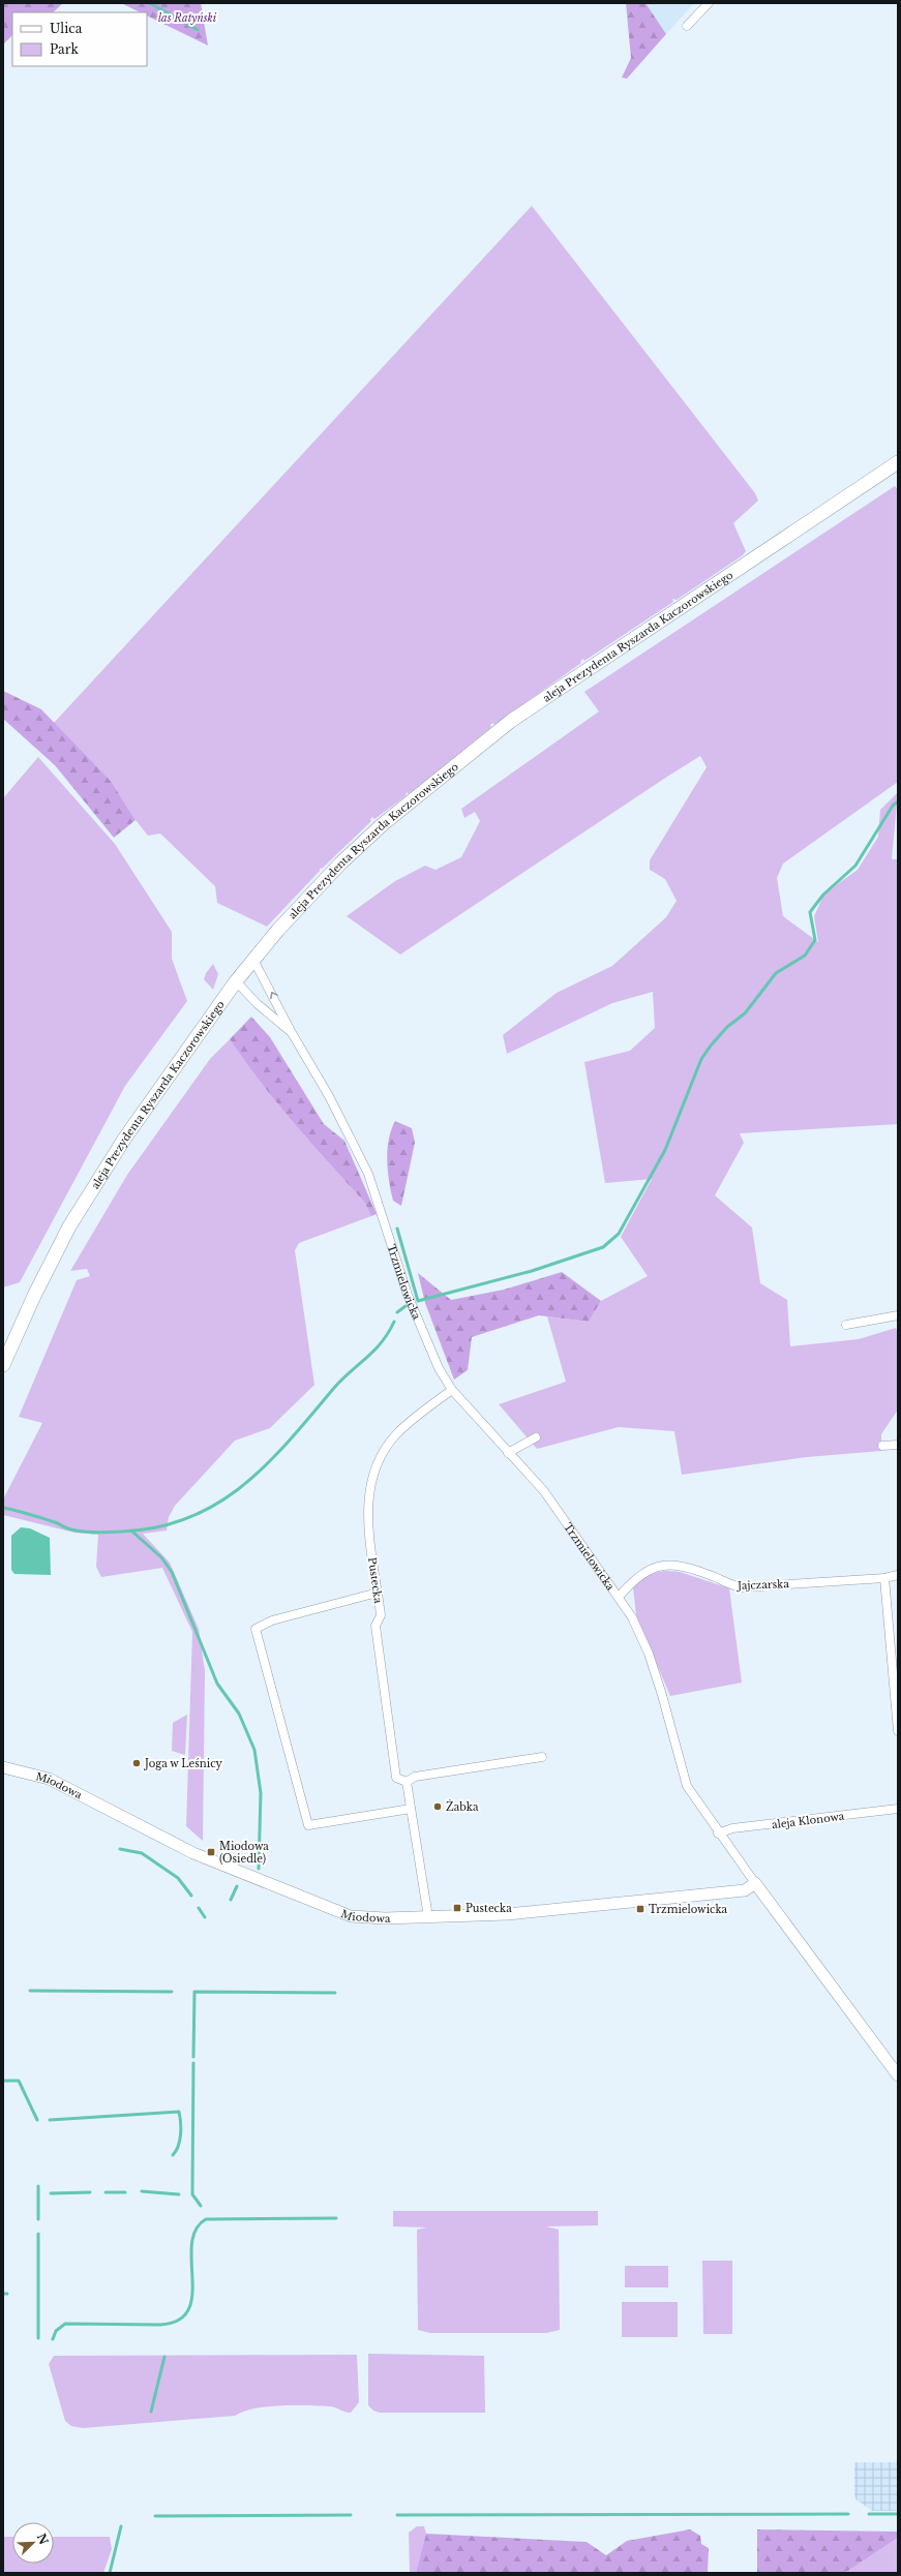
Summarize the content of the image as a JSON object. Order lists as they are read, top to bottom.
{
  "streets": {
    "main road": ["aleja Prezydenta Ryszarda Kaczorowskiego"],
    "street": [
      "Trzmielowicka",
      "Pustecka",
      "Jajczarska",
      "Miodowa",
      "aleja Klonowa"
    ]
  },
  "crossings": [
    ["aleja Prezydenta Ryszarda Kaczorowskiego", "Trzmielowicka"],
    ["Trzmielowicka", "Pustecka"],
    ["Trzmielowicka", "Jajczarska"],
    ["Trzmielowicka", "Miodowa"],
    ["Trzmielowicka", "aleja Klonowa"]
  ],
  "parks": ["las Ratyński"],
  "places": {
    "other": ["Joga w Leśnicy", "Żabka"],
    "transit": ["Miodowa (Osiedle)", "Pustecka", "Trzmielowicka"]
  },
  "legend": ["Ulica", "Park"],
  "north": "top right"
}
